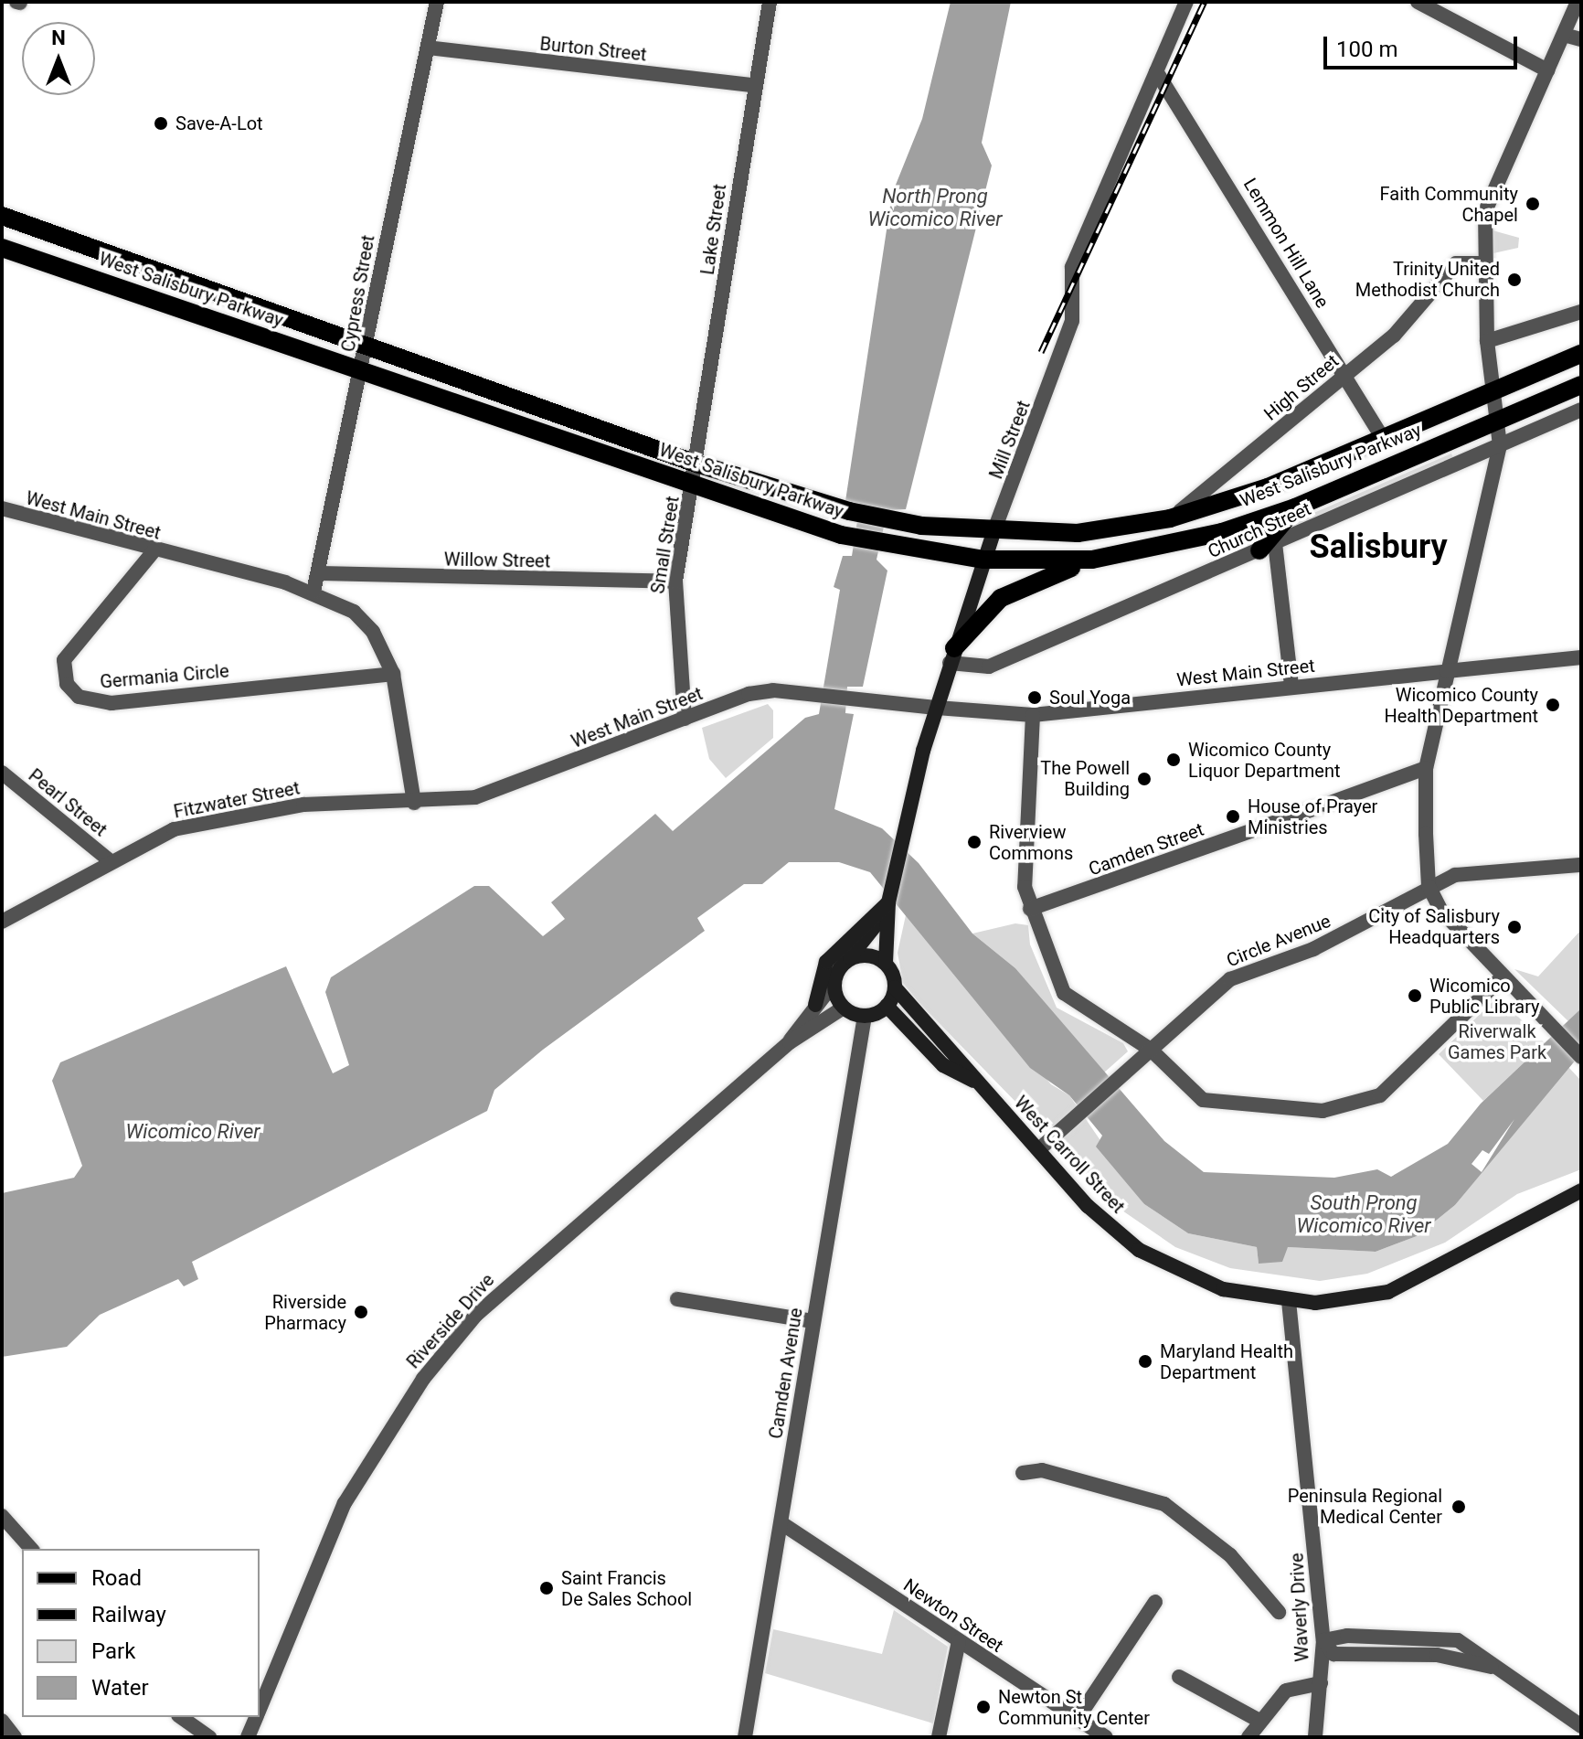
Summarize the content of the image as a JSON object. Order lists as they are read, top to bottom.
{
  "streets": {
    "main road": ["West Salisbury Parkway", "Mill Street", "West Carroll Street"],
    "street": [
      "Burton Street",
      "Lake Street",
      "Lemmon Hill Lane",
      "Cypress Street",
      "High Street",
      "West Main Street",
      "Church Street",
      "Small Street",
      "Willow Street",
      "Germania Circle",
      "Fitzwater Street",
      "Pearl Street",
      "Camden Street",
      "Circle Avenue",
      "Riverside Drive",
      "Camden Avenue",
      "Waverly Drive",
      "Newton Street"
    ]
  },
  "crossings": [
    ["Burton Street", "Lake Street"],
    ["Burton Street", "Cypress Street"],
    ["Lake Street", "West Salisbury Parkway"],
    ["Lake Street", "Small Street"],
    ["Lemmon Hill Lane", "West Salisbury Parkway"],
    ["Lemmon Hill Lane", "High Street"],
    ["Lemmon Hill Lane", "Mill Street"],
    ["West Salisbury Parkway", "Cypress Street"],
    ["West Salisbury Parkway", "High Street"],
    ["West Salisbury Parkway", "Mill Street"],
    ["West Salisbury Parkway", "Small Street"],
    ["Cypress Street", "West Main Street"],
    ["Cypress Street", "Willow Street"],
    ["Mill Street", "West Main Street"],
    ["Mill Street", "Church Street"],
    ["Mill Street", "West Carroll Street"],
    ["Mill Street", "Riverside Drive"],
    ["Mill Street", "Camden Avenue"],
    ["West Main Street", "Small Street"],
    ["West Main Street", "Germania Circle"],
    ["West Main Street", "Fitzwater Street"],
    ["Small Street", "Willow Street"],
    ["Fitzwater Street", "Pearl Street"],
    ["Circle Avenue", "West Carroll Street"],
    ["West Carroll Street", "Riverside Drive"],
    ["West Carroll Street", "Camden Avenue"],
    ["West Carroll Street", "Waverly Drive"],
    ["Riverside Drive", "Camden Avenue"],
    ["Camden Avenue", "Newton Street"]
  ],
  "districts": ["Salisbury"],
  "water": ["North Prong Wicomico River", "Wicomico River", "South Prong Wicomico River"],
  "parks": ["Riverwalk Games Park"],
  "places": [
    "Save-A-Lot",
    "Faith Community Chapel",
    "Trinity United Methodist Church",
    "Soul Yoga",
    "Wicomico County Health Department",
    "Wicomico County Liquor Department",
    "The Powell Building",
    "House of Prayer Ministries",
    "Riverview Commons",
    "City of Salisbury Headquarters",
    "Wicomico Public Library",
    "Riverside Pharmacy",
    "Maryland Health Department",
    "Peninsula Regional Medical Center",
    "Saint Francis De Sales School",
    "Newton St Community Center"
  ],
  "legend": [
    "Road",
    "Railway",
    "Park",
    "Water"
  ],
  "scale_bar": "100 m",
  "north": "top"
}
